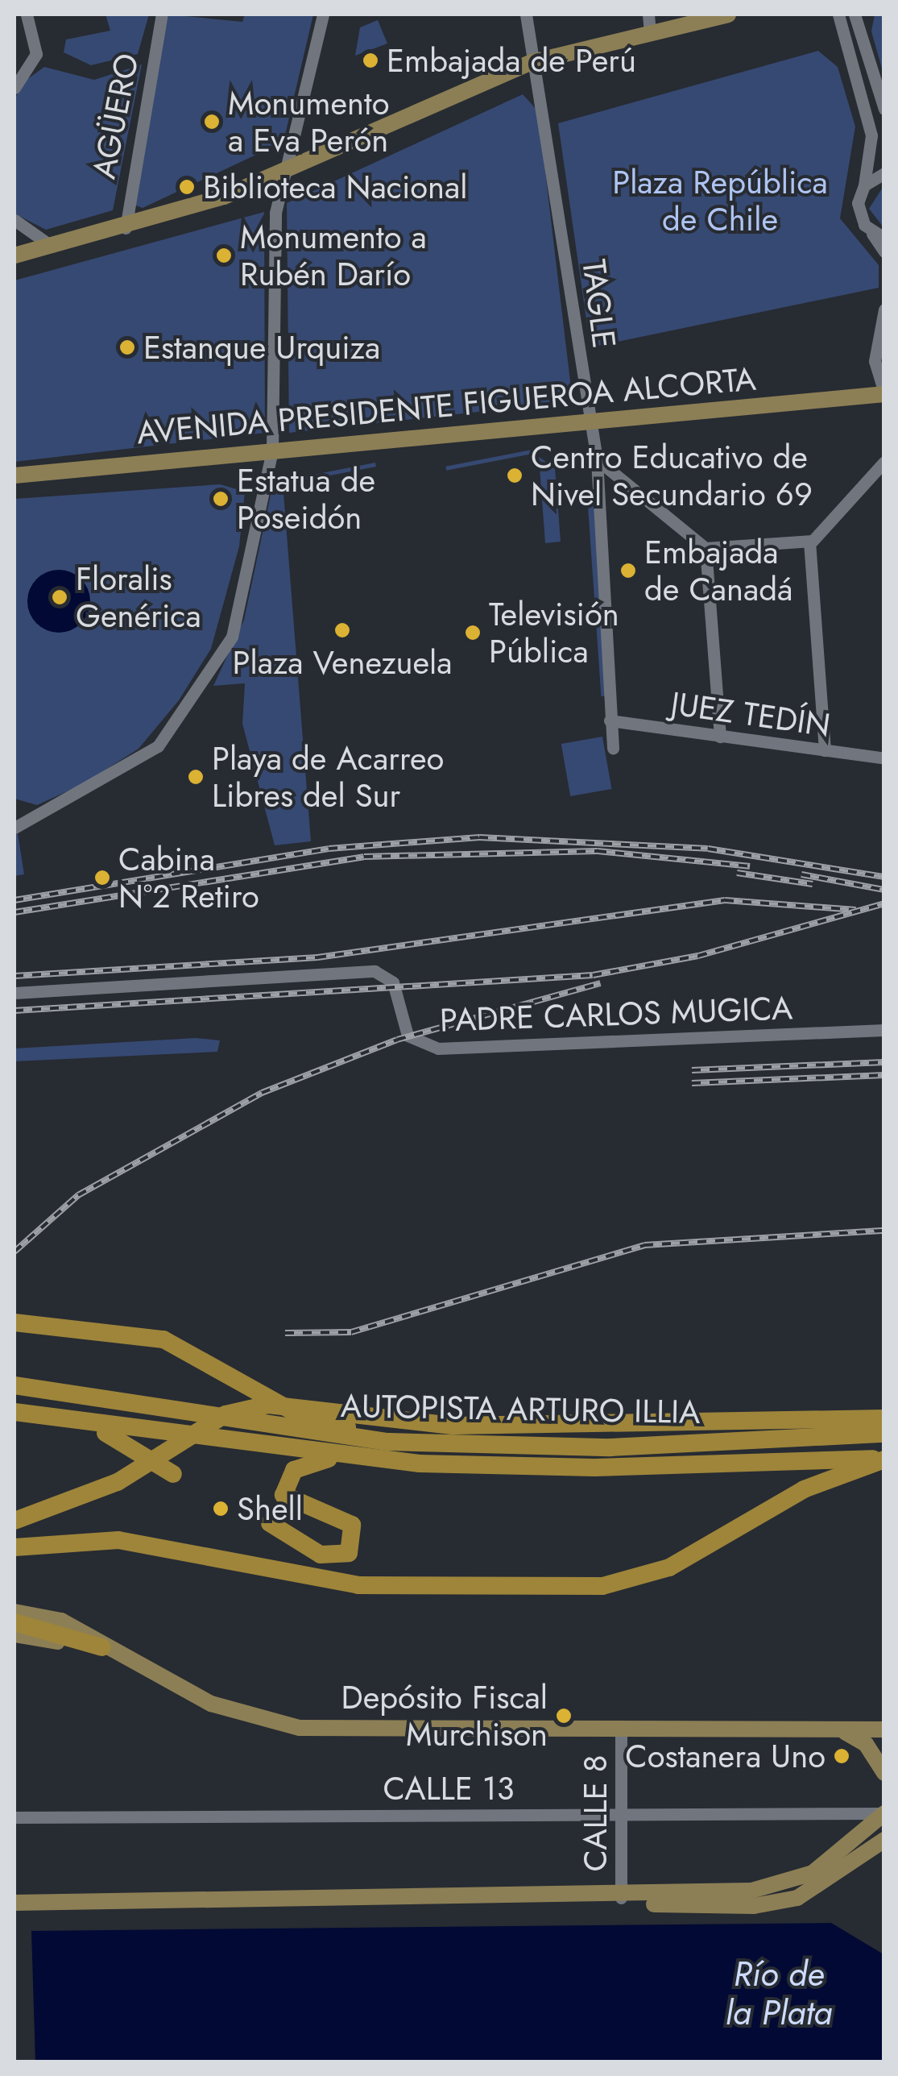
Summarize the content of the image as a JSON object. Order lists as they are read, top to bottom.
{
  "streets": {
    "highway": ["AUTOPISTA ARTURO ILLIA"],
    "main road": ["AVENIDA PRESIDENTE FIGUEROA ALCORTA"],
    "street": [
      "AGÜERO",
      "TAGLE",
      "JUEZ TEDÍN",
      "PADRE CARLOS MUGICA",
      "CALLE 13",
      "CALLE 8"
    ]
  },
  "crossings": [
    ["TAGLE", "AVENIDA PRESIDENTE FIGUEROA ALCORTA"],
    ["TAGLE", "JUEZ TEDÍN"],
    ["CALLE 13", "CALLE 8"]
  ],
  "water": ["Río de la Plata"],
  "parks": ["Plaza República de Chile"],
  "places": [
    "Embajada de Perú",
    "Monumento a Eva Perón",
    "Biblioteca Nacional",
    "Monumento a Rubén Darío",
    "Estanque Urquiza",
    "Centro Educativo de Nivel Secundario 69",
    "Estatua de Poseidón",
    "Embajada de Canadá",
    "Floralis Genérica",
    "Plaza Venezuela",
    "Televisión Pública",
    "Playa de Acarreo Libres del Sur",
    "Cabina N°2 Retiro",
    "Shell",
    "Depósito Fiscal Murchison",
    "Costanera Uno"
  ]
}
